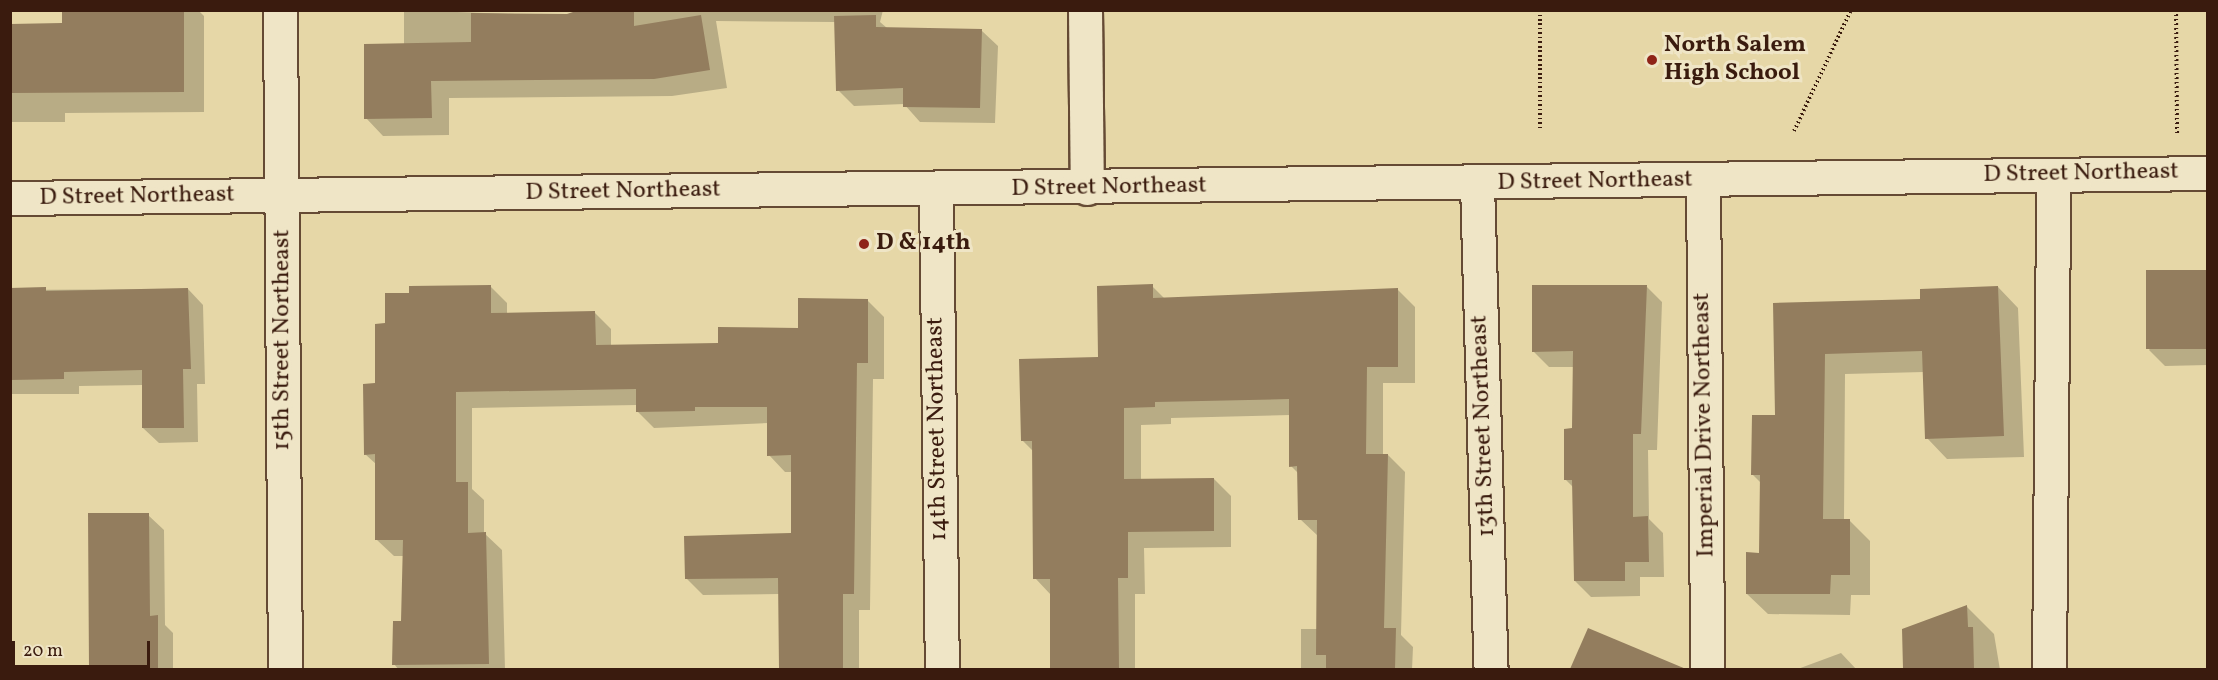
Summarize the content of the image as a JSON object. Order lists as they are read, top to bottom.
{
  "streets": {
    "street": [
      "D Street Northeast",
      "15th Street Northeast",
      "Imperial Drive Northeast",
      "13th Street Northeast",
      "14th Street Northeast"
    ]
  },
  "crossings": [
    ["D Street Northeast", "15th Street Northeast"],
    ["D Street Northeast", "Imperial Drive Northeast"],
    ["D Street Northeast", "13th Street Northeast"],
    ["D Street Northeast", "14th Street Northeast"]
  ],
  "places": ["North Salem High School", "D & 14th"],
  "scale_bar": "20 m"
}
